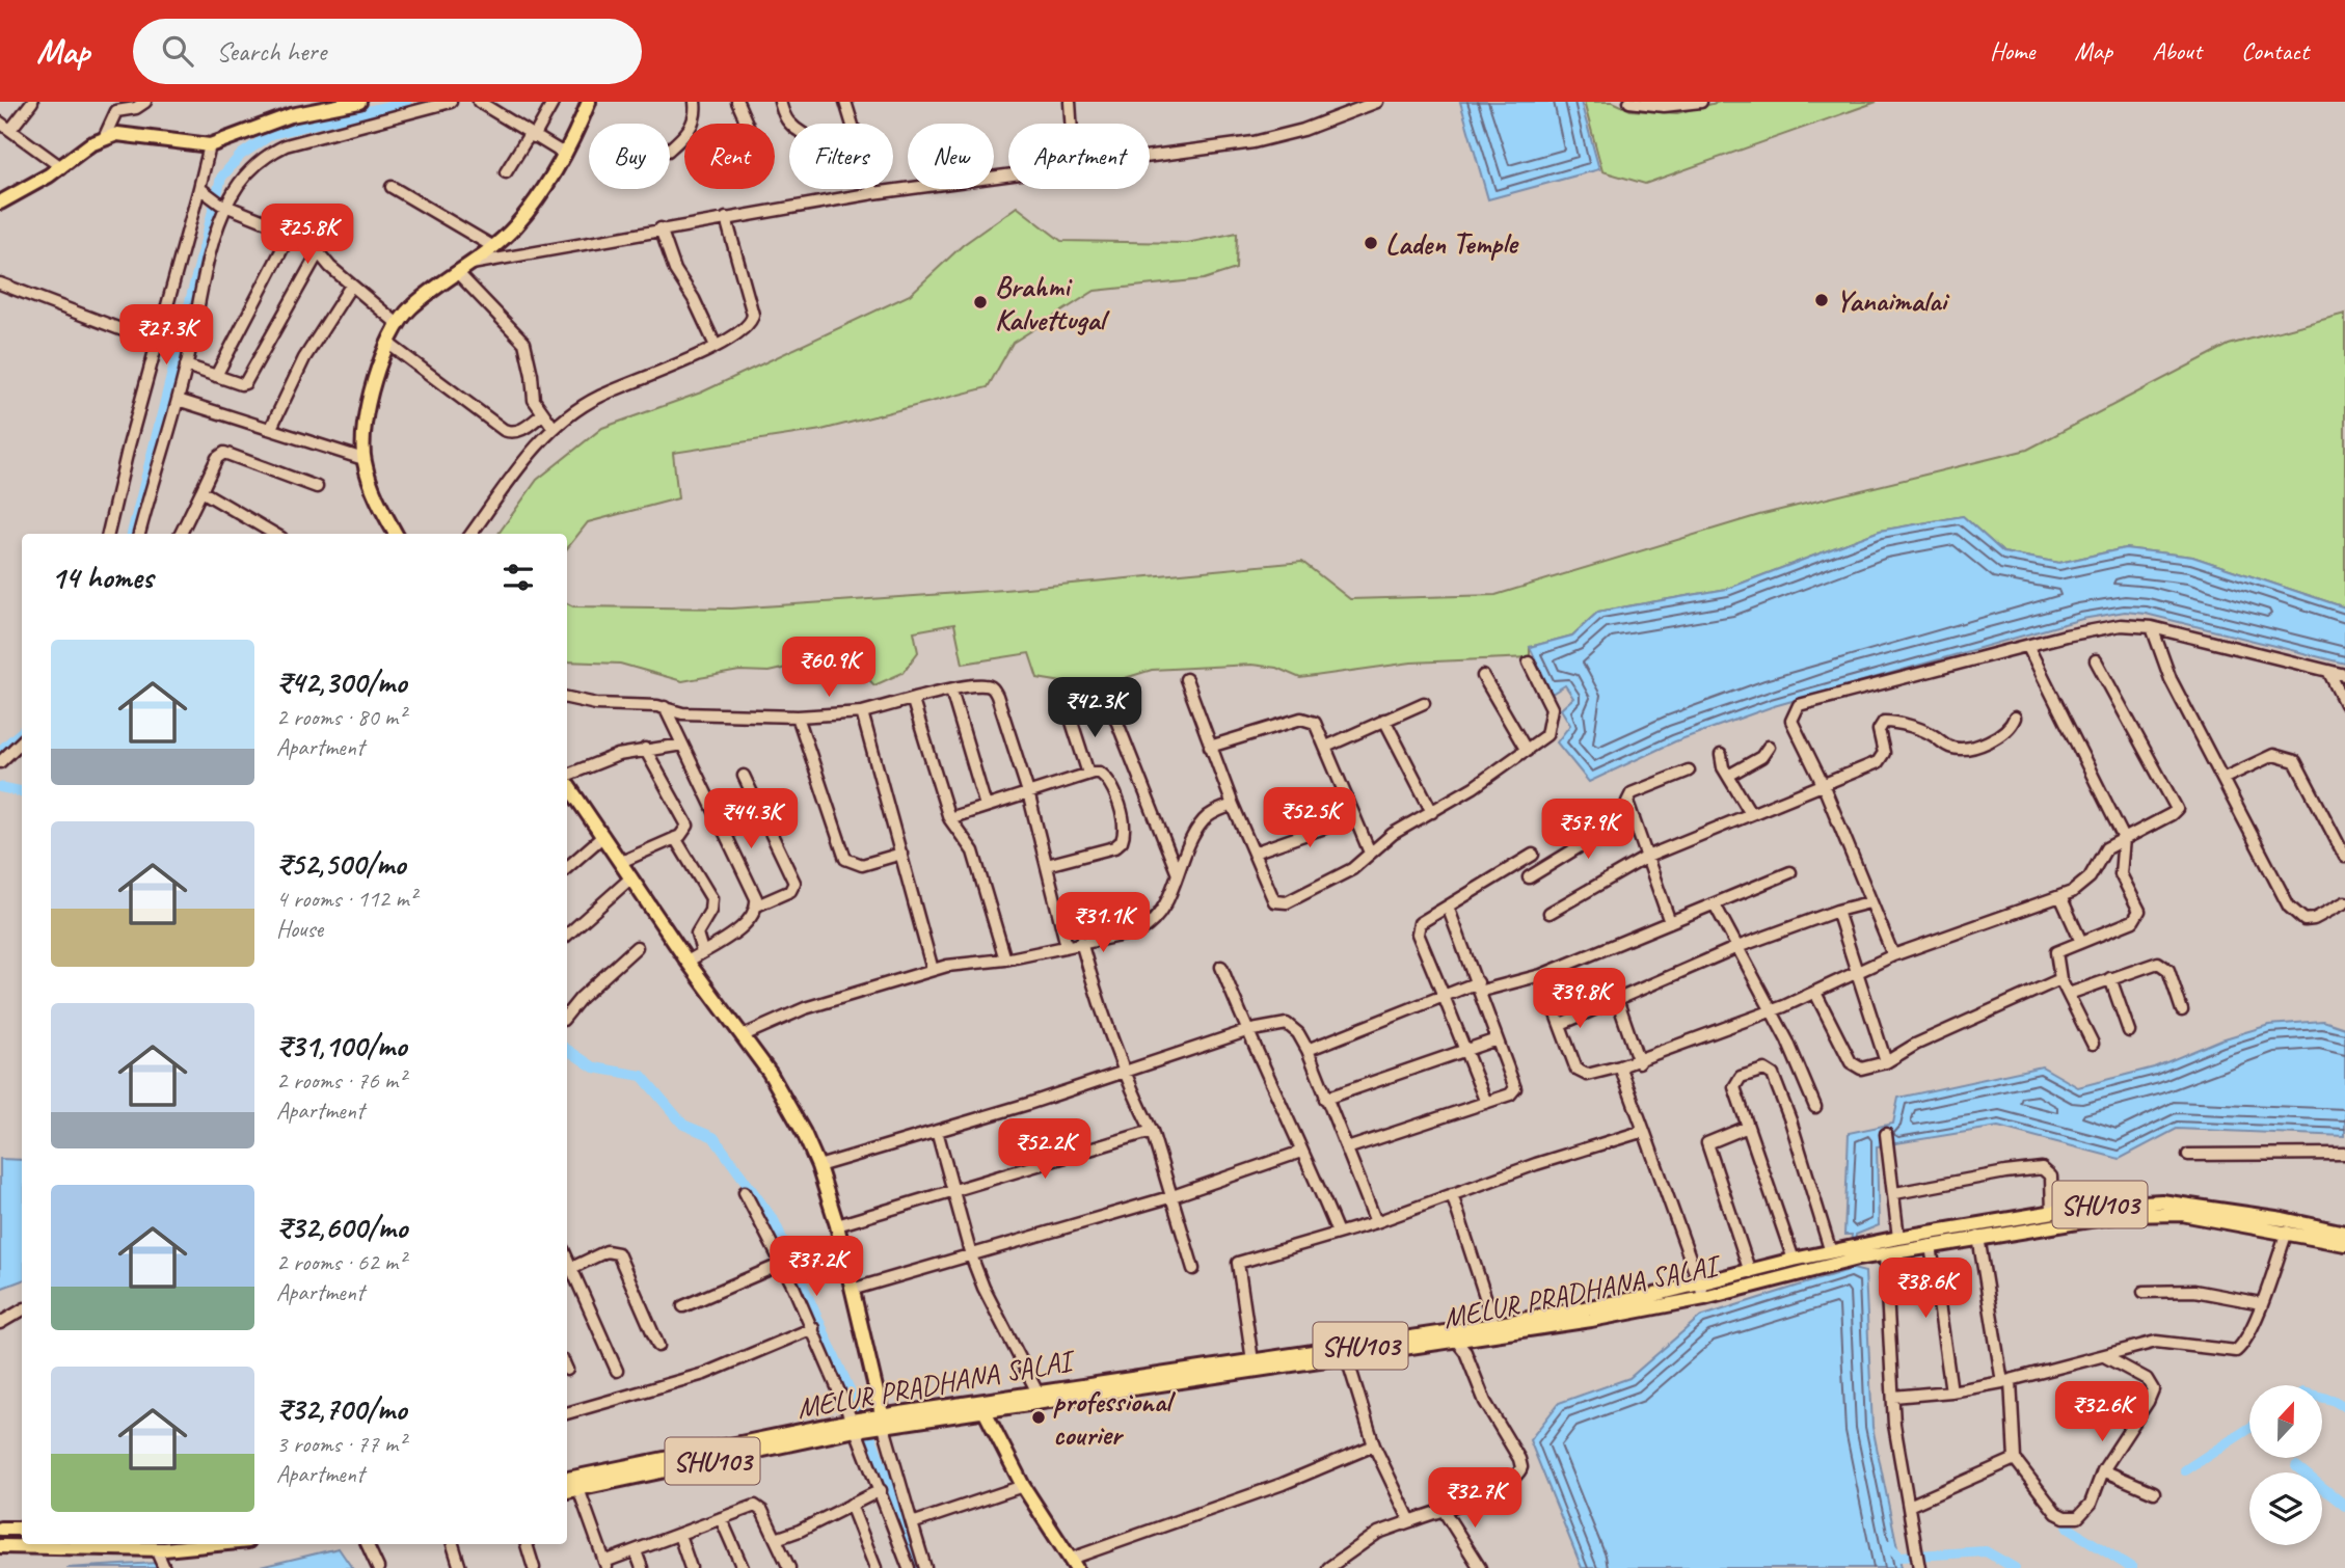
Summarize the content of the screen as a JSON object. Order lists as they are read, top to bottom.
{
  "streets": {
    "main road": ["SHU103", "MELUR PRADHANA SALAI"]
  },
  "places": [
    "Laden Temple",
    "Yanaimalai",
    "Brahmi Kalvettugal",
    "professional courier"
  ],
  "north": "top",
  "page": {
    "header": "Map",
    "search": "Search here",
    "nav": [
      "Home",
      "Map",
      "About",
      "Contact"
    ],
    "chip": [
      "Buy",
      "Rent",
      "Filters",
      "New",
      "Apartment"
    ],
    "price": [
      "₹25.8K",
      "₹27.3K",
      "₹60.9K",
      "₹42.3K",
      "₹52.5K",
      "₹44.3K",
      "₹57.9K",
      "₹31.1K",
      "₹39.8K",
      "₹52.2K",
      "₹37.2K",
      "₹38.6K",
      "₹32.6K",
      "₹32.7K"
    ],
    "heading": "14 homes",
    "list": [
      {
        "name": "₹42,300/mo",
        "note": "2 rooms · 80 m² · Apartment"
      },
      {
        "name": "₹52,500/mo",
        "note": "4 rooms · 112 m² · House"
      },
      {
        "name": "₹31,100/mo",
        "note": "2 rooms · 76 m² · Apartment"
      },
      {
        "name": "₹32,600/mo",
        "note": "2 rooms · 62 m² · Apartment"
      },
      {
        "name": "₹32,700/mo",
        "note": "3 rooms · 77 m² · Apartment"
      }
    ]
  }
}
